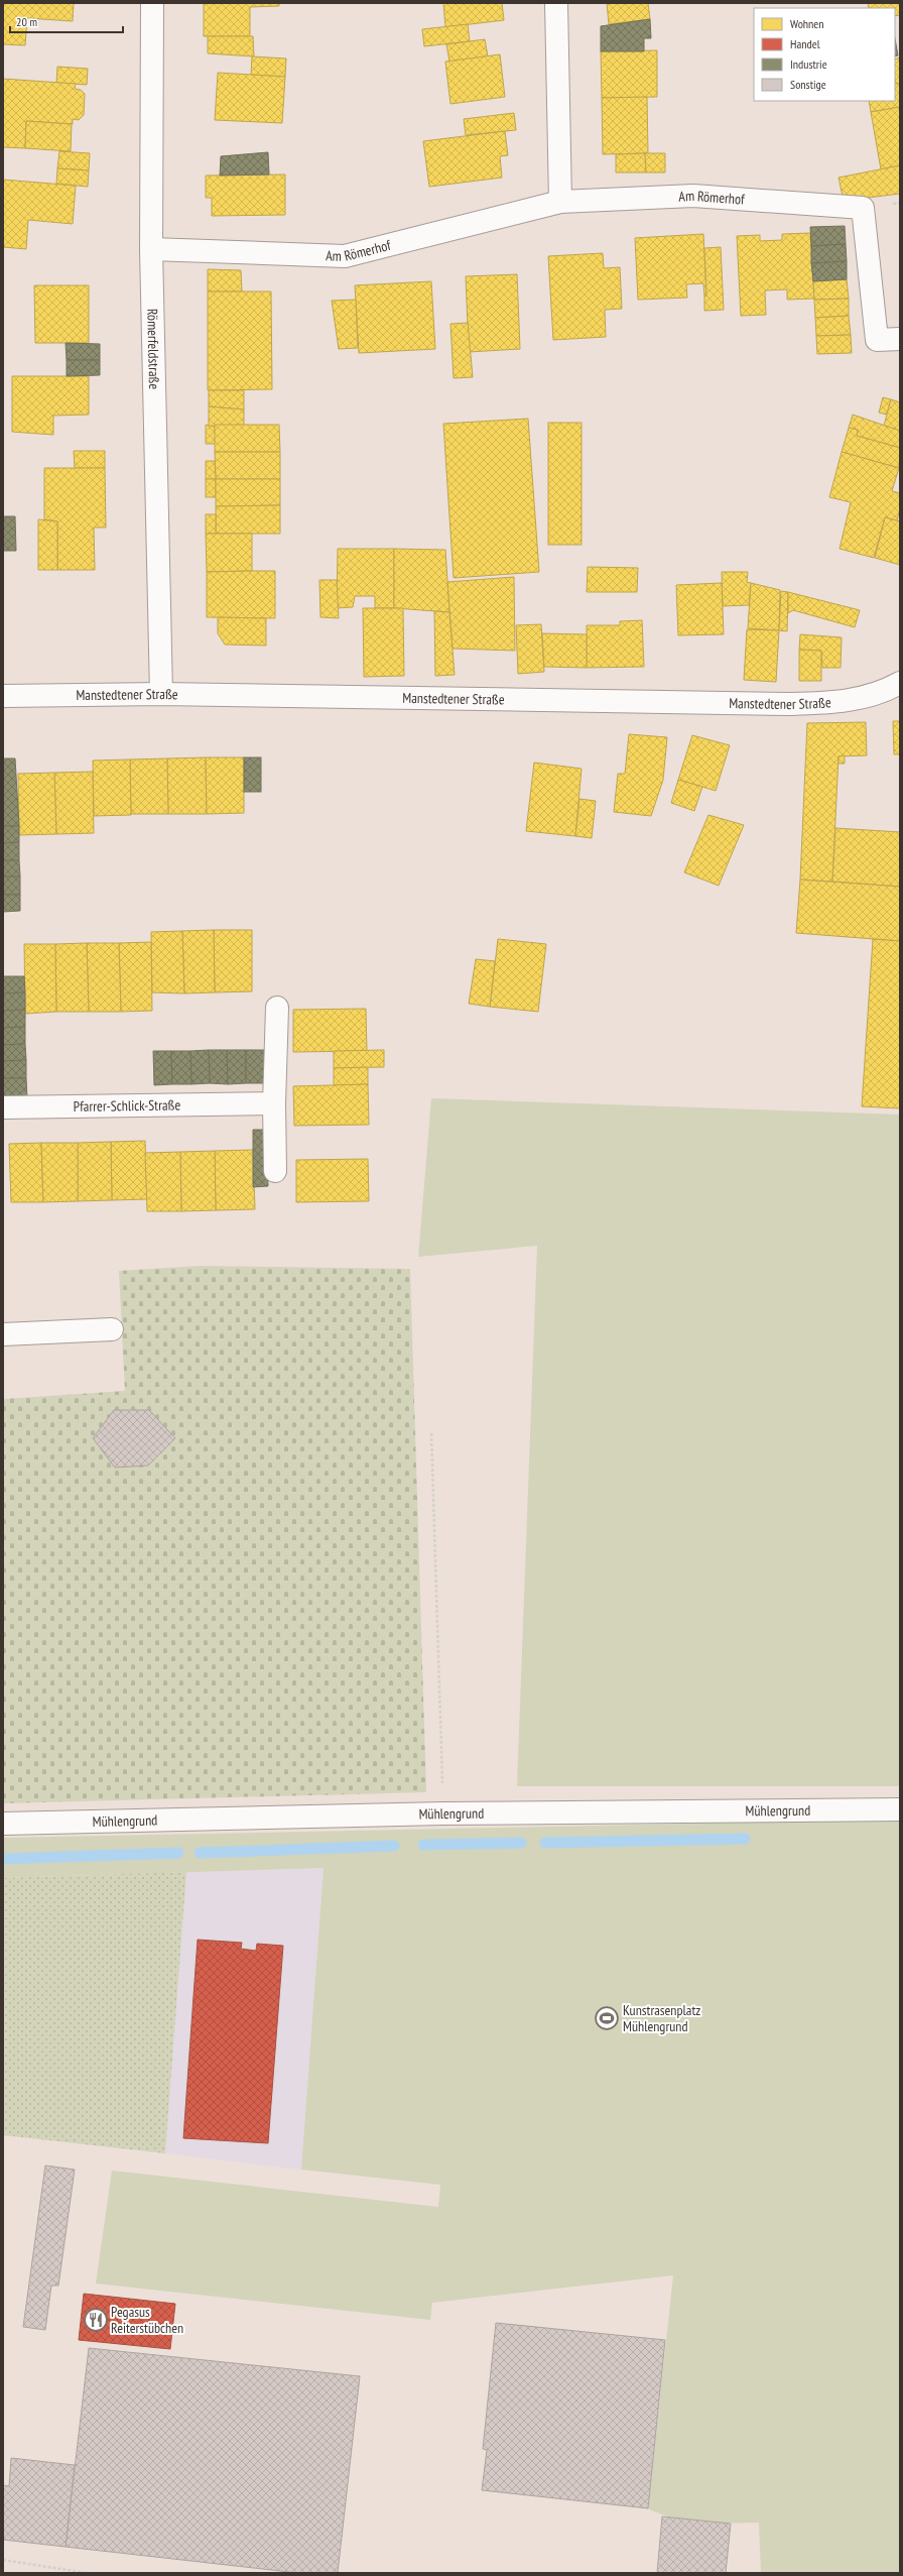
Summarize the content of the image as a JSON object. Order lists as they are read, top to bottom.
{
  "streets": {
    "street": [
      "Am Römerhof",
      "Römerfeldstraße",
      "Manstedtener Straße",
      "Pfarrer-Schlick-Straße",
      "Mühlengrund"
    ]
  },
  "crossings": [
    ["Am Römerhof", "Römerfeldstraße"],
    ["Römerfeldstraße", "Manstedtener Straße"]
  ],
  "places": {
    "sports": ["Kunstrasenplatz Mühlengrund"],
    "restaurant": ["Pegasus Reiterstübchen"]
  },
  "legend": [
    "Wohnen",
    "Handel",
    "Industrie",
    "Sonstige"
  ],
  "scale_bar": "20 m"
}
